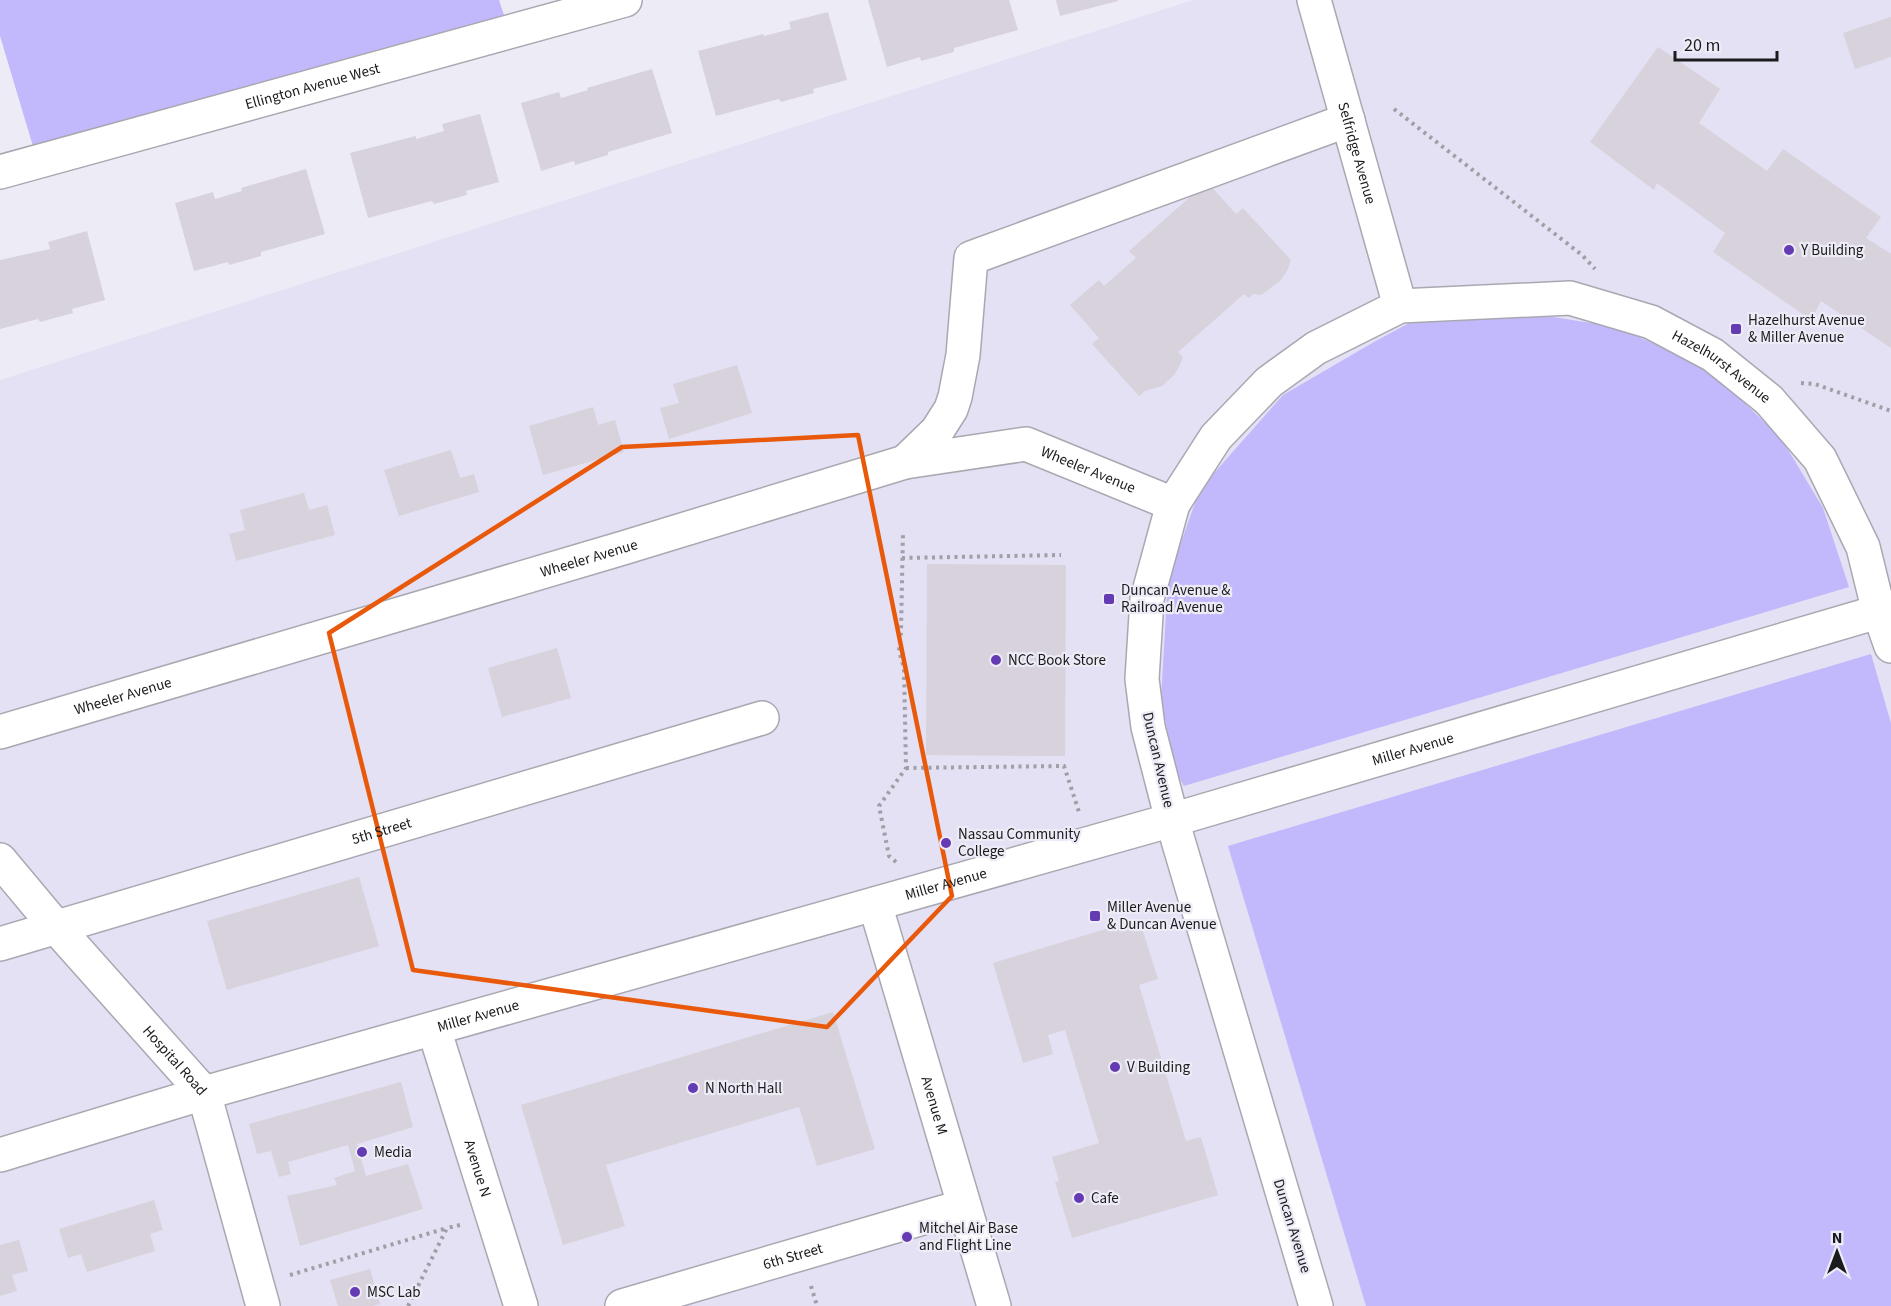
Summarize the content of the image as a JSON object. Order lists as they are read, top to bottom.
{
  "streets": {
    "street": [
      "Ellington Avenue West",
      "Selfridge Avenue",
      "Hazelhurst Avenue",
      "Wheeler Avenue",
      "Miller Avenue",
      "Duncan Avenue",
      "5th Street",
      "Hospital Road",
      "Avenue M",
      "Avenue N",
      "6th Street"
    ]
  },
  "crossings": [
    ["Selfridge Avenue", "Hazelhurst Avenue"],
    ["Selfridge Avenue", "Duncan Avenue"],
    ["Hazelhurst Avenue", "Miller Avenue"],
    ["Hazelhurst Avenue", "Duncan Avenue"],
    ["Wheeler Avenue", "Duncan Avenue"],
    ["Miller Avenue", "Duncan Avenue"],
    ["Miller Avenue", "Hospital Road"],
    ["Miller Avenue", "Avenue M"],
    ["Miller Avenue", "Avenue N"],
    ["5th Street", "Hospital Road"],
    ["Avenue M", "6th Street"]
  ],
  "places": {
    "other": [
      "Y Building",
      "NCC Book Store",
      "Nassau Community College",
      "V Building",
      "N North Hall",
      "Media",
      "Cafe",
      "Mitchel Air Base and Flight Line",
      "MSC Lab"
    ],
    "transit": ["Hazelhurst Avenue & Miller Avenue", "Duncan Avenue & Railroad Avenue", "Miller Avenue & Duncan Avenue"]
  },
  "scale_bar": "20 m",
  "north": "top"
}
